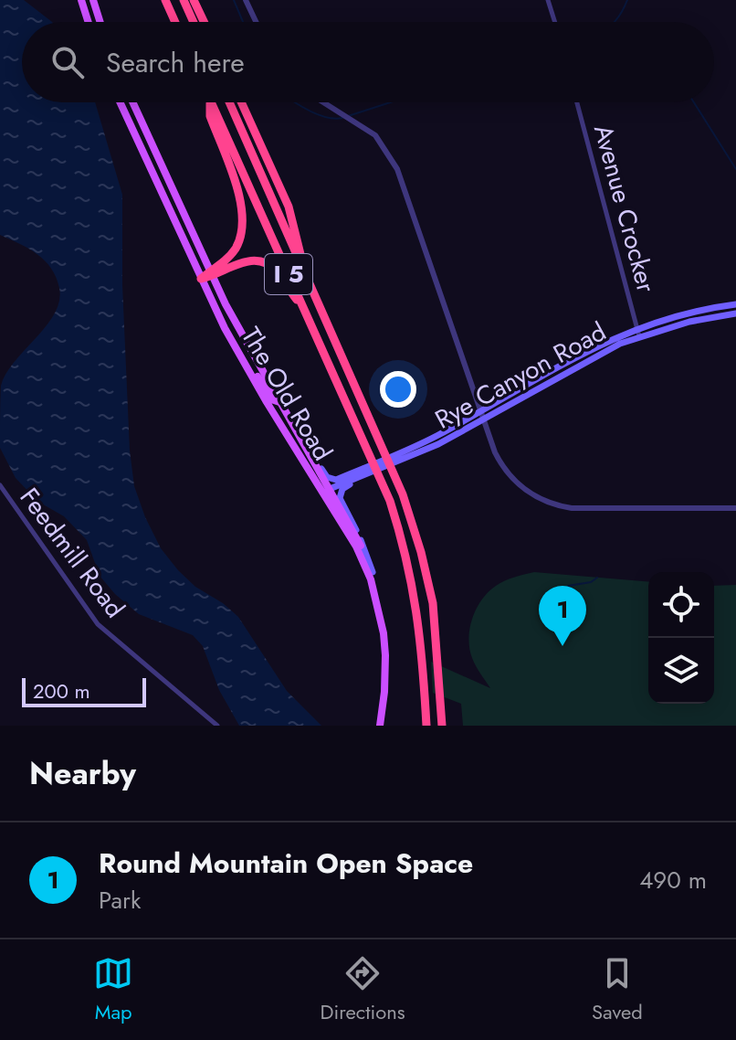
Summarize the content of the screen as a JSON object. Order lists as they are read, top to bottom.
{
  "streets": {
    "highway": ["I 5"],
    "main road": ["Rye Canyon Road", "The Old Road"],
    "street": ["Avenue Crocker", "Feedmill Road"]
  },
  "crossings": [
    ["Avenue Crocker", "Rye Canyon Road"],
    ["Rye Canyon Road", "The Old Road"]
  ],
  "scale_bar": "200 m",
  "page": {
    "search": "Search here",
    "pins": "1",
    "scale": "200 m",
    "heading": "Nearby",
    "list": [
      {
        "mark": "1",
        "name": "Round Mountain Open Space",
        "note": "Park",
        "value": "490 m"
      }
    ],
    "nav": ["Map", "Directions", "Saved"]
  }
}
